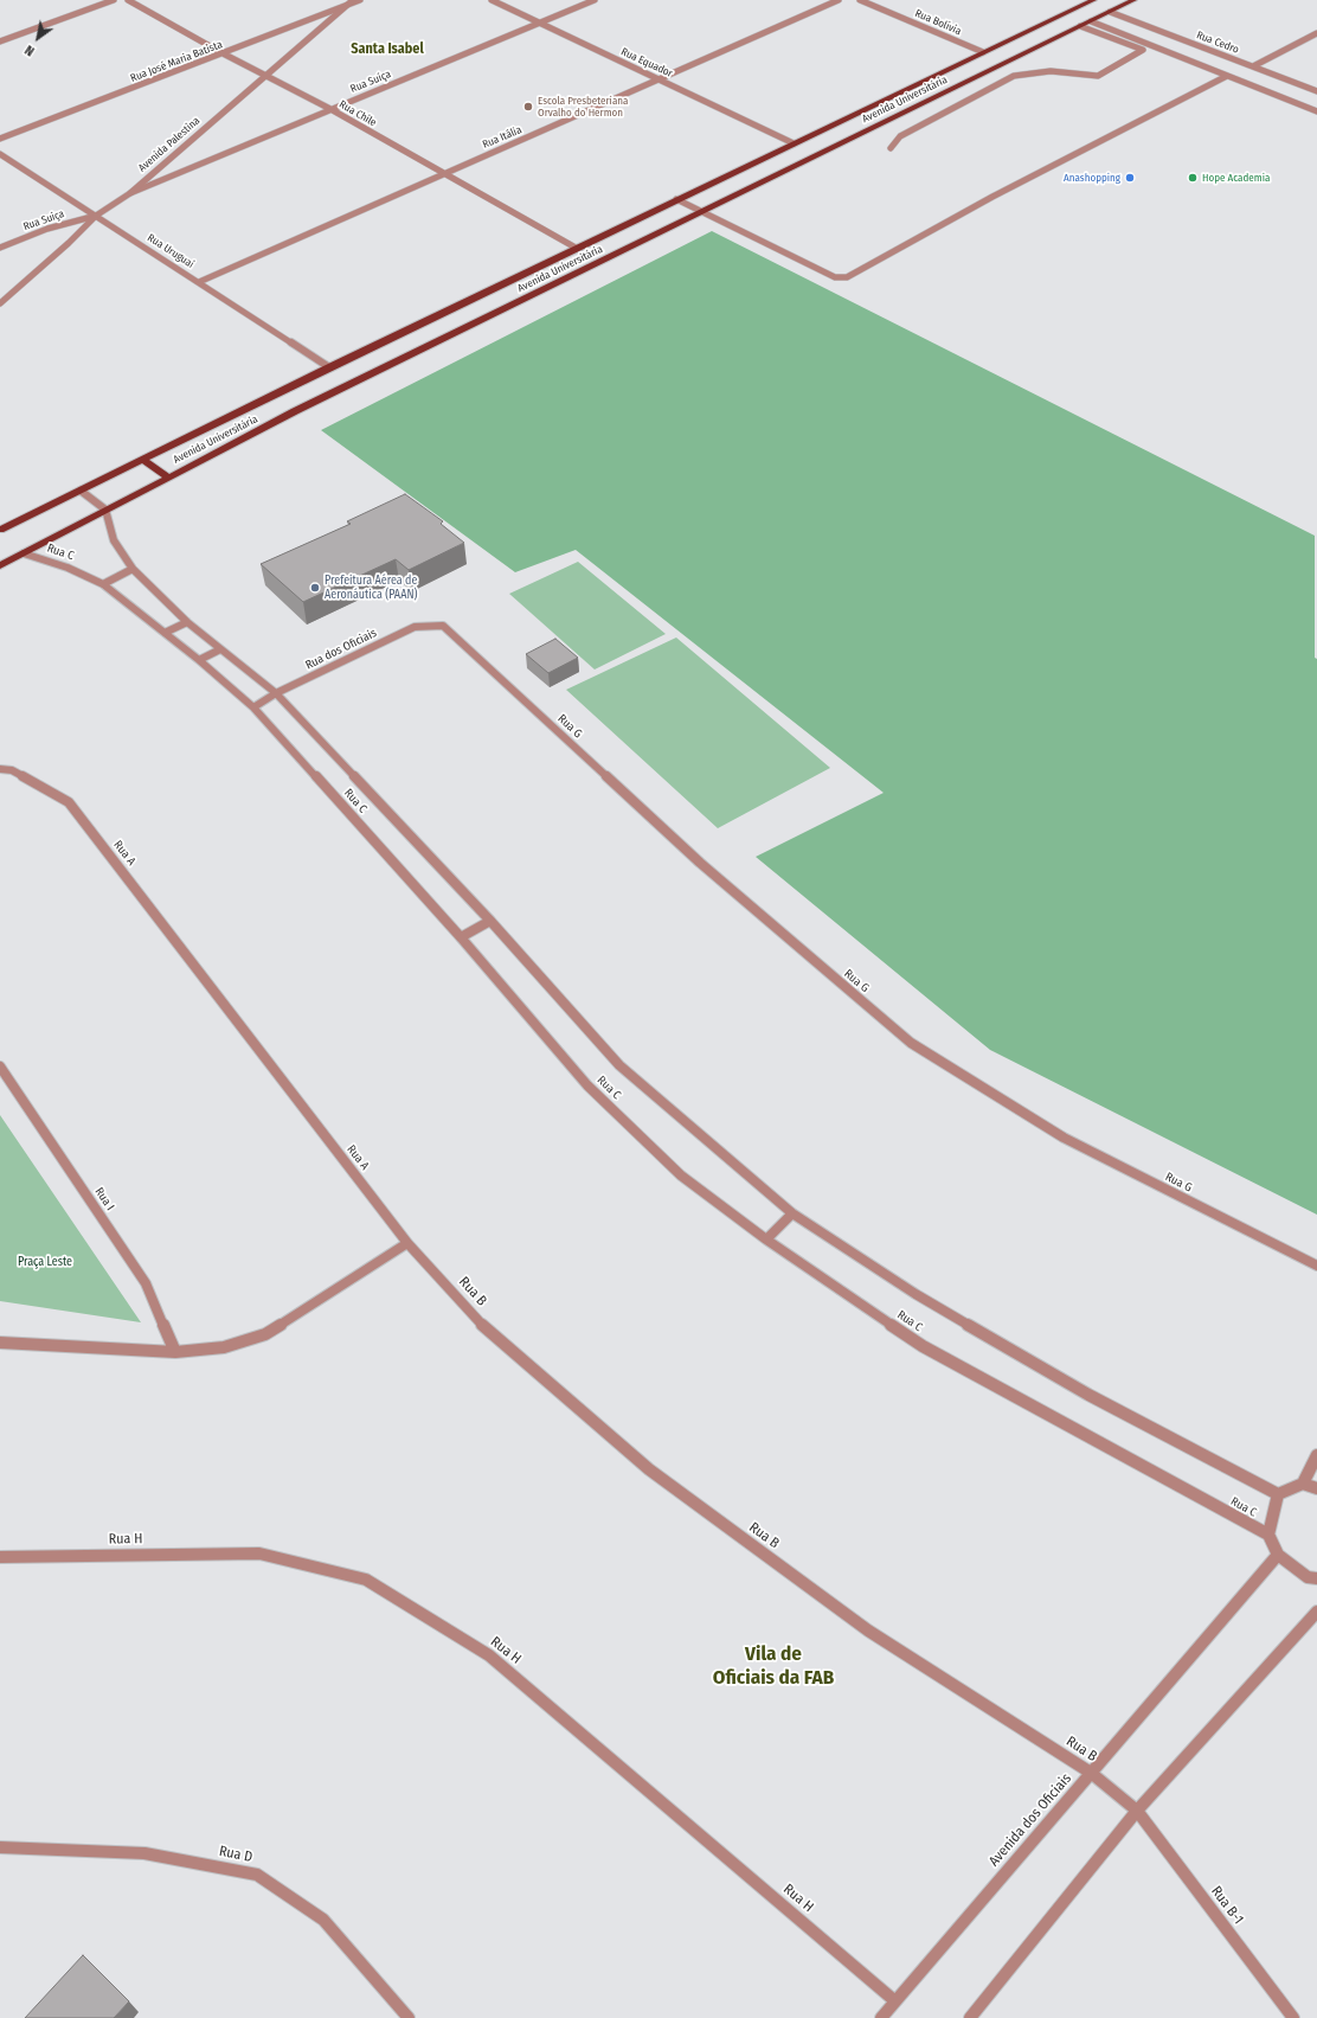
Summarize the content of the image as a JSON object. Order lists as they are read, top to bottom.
{
  "streets": {
    "main road": ["Avenida Universitária"],
    "street": [
      "Rua Bolívia",
      "Rua Cedro",
      "Rua José Maria Batista",
      "Rua Equador",
      "Rua Suíça",
      "Rua Chile",
      "Rua Itália",
      "Avenida Palestina",
      "Rua Suiça",
      "Rua Uruguai",
      "Rua C",
      "Rua dos Oficiais",
      "Rua G",
      "Rua A",
      "Rua I",
      "Rua B",
      "Rua H",
      "Avenida dos Oficiais",
      "Rua D",
      "Rua B-1"
    ]
  },
  "crossings": [
    ["Rua Bolívia", "Avenida Universitária"],
    ["Rua Cedro", "Avenida Universitária"],
    ["Rua José Maria Batista", "Rua Chile"],
    ["Rua José Maria Batista", "Avenida Palestina"],
    ["Rua Equador", "Rua Suíça"],
    ["Rua Equador", "Avenida Universitária"],
    ["Rua Equador", "Rua Itália"],
    ["Rua Suíça", "Rua Chile"],
    ["Rua Suíça", "Avenida Palestina"],
    ["Avenida Universitária", "Rua Chile"],
    ["Avenida Universitária", "Rua Uruguai"],
    ["Avenida Universitária", "Rua C"],
    ["Rua Chile", "Rua Itália"],
    ["Rua Chile", "Avenida Palestina"],
    ["Rua Itália", "Rua Uruguai"],
    ["Avenida Palestina", "Rua Suiça"],
    ["Avenida Palestina", "Rua Uruguai"],
    ["Rua Suiça", "Rua Uruguai"],
    ["Rua C", "Rua dos Oficiais"],
    ["Rua dos Oficiais", "Rua G"],
    ["Rua A", "Rua B"],
    ["Rua B", "Avenida dos Oficiais"],
    ["Rua B", "Rua B-1"],
    ["Rua H", "Avenida dos Oficiais"]
  ],
  "districts": ["Santa Isabel", "Vila de Oficiais da FAB"],
  "parks": ["Praça Leste"],
  "places": [
    "Escola Presbeteriana Orvalho do Hermon",
    "Anashopping",
    "Hope Academia",
    "Prefeitura Aérea de Aeronáutica (PAAN)"
  ],
  "north": "bottom left"
}
